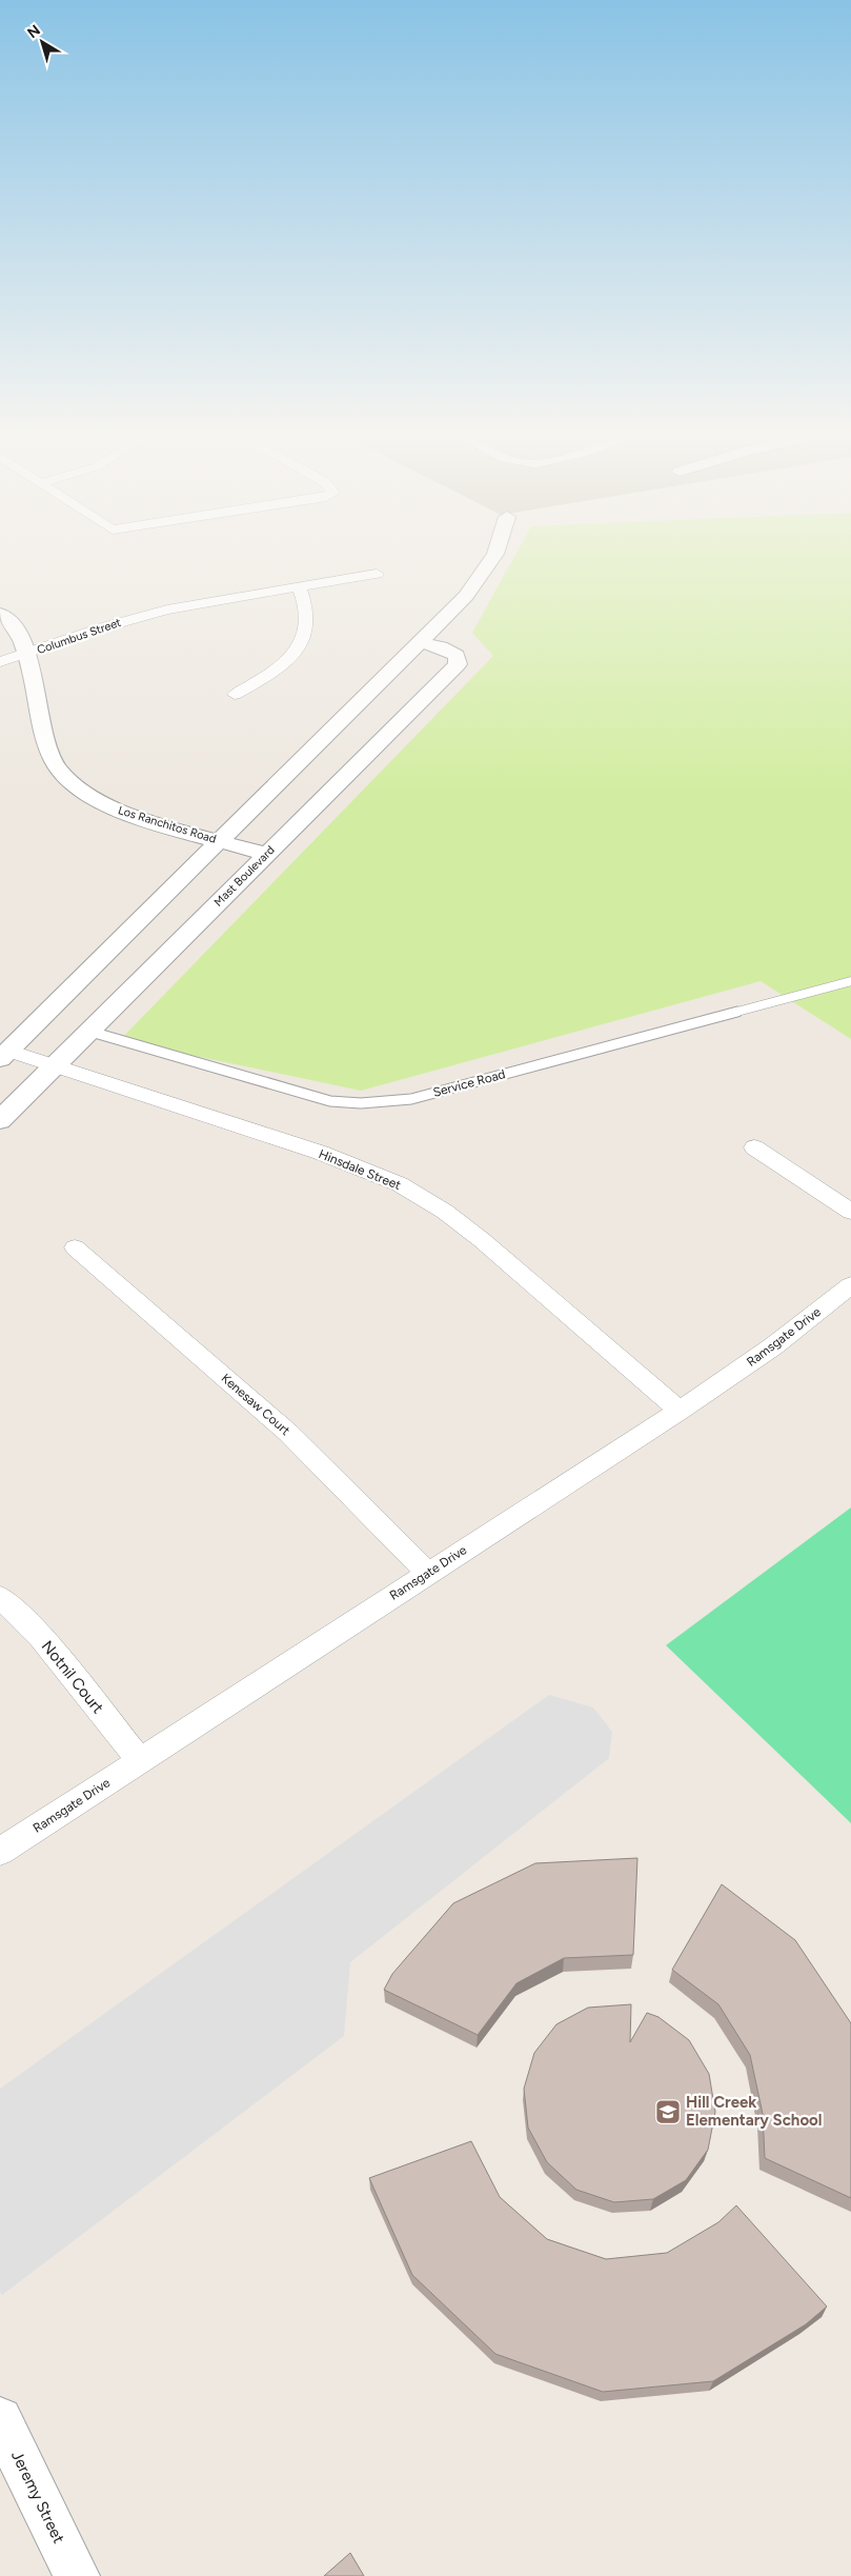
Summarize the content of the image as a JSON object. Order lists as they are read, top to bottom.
{
  "streets": {
    "street": [
      "Columbus Street",
      "Los Ranchitos Road",
      "Mast Boulevard",
      "Hinsdale Street",
      "Ramsgate Drive",
      "Kenesaw Court",
      "Notnil Court",
      "Jeremy Street"
    ],
    "lane": ["Service Road"]
  },
  "crossings": [
    ["Columbus Street", "Los Ranchitos Road"],
    ["Los Ranchitos Road", "Mast Boulevard"],
    ["Mast Boulevard", "Service Road"],
    ["Mast Boulevard", "Hinsdale Street"],
    ["Hinsdale Street", "Ramsgate Drive"],
    ["Ramsgate Drive", "Kenesaw Court"],
    ["Ramsgate Drive", "Notnil Court"]
  ],
  "places": {
    "school or university": ["Hill Creek Elementary School"]
  },
  "north": "top left"
}
